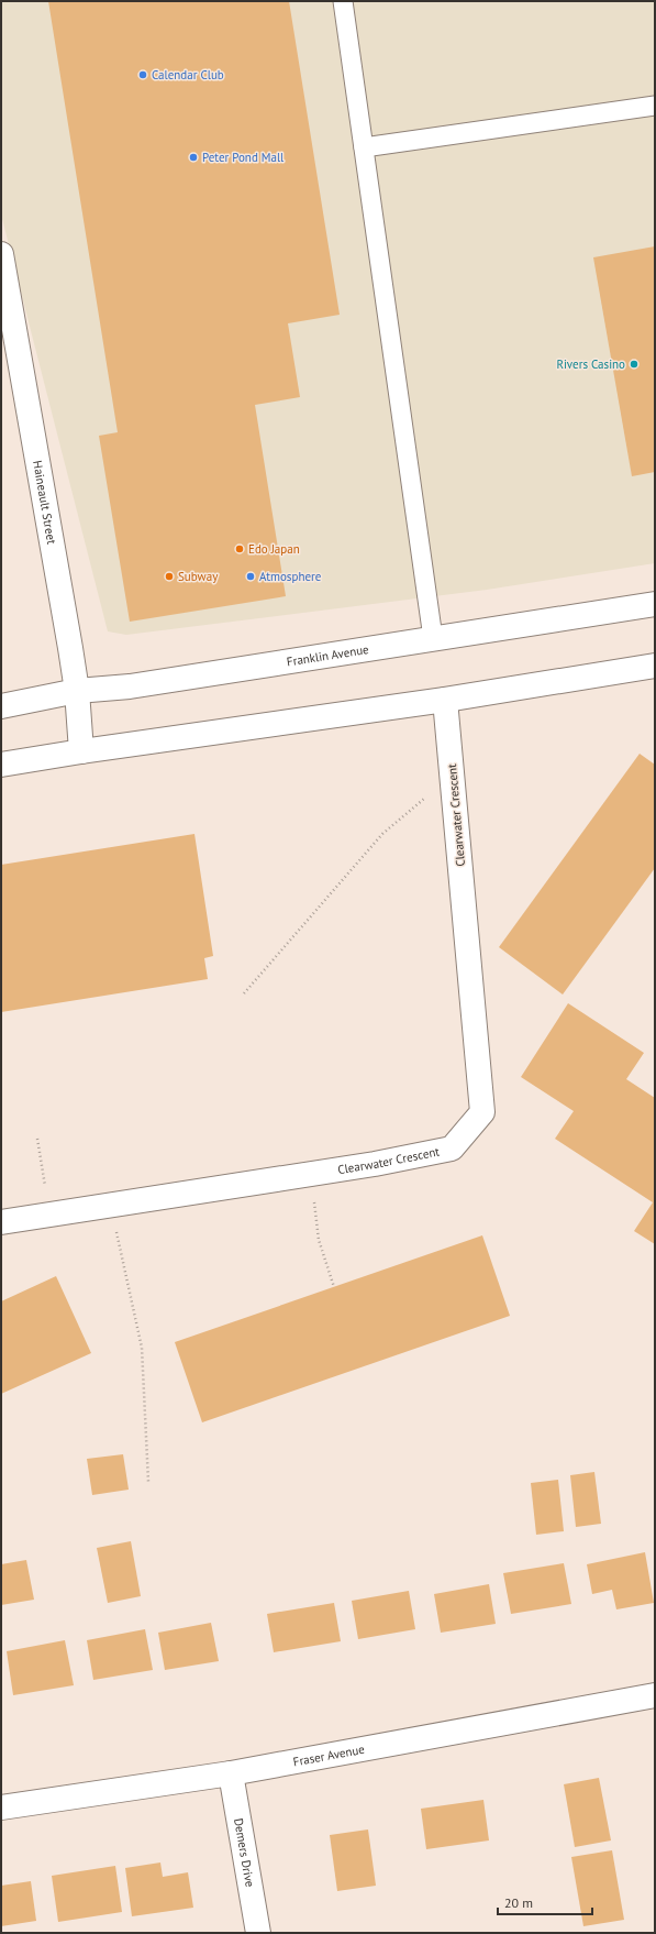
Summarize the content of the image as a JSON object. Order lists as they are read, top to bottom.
{
  "streets": {
    "street": [
      "Haineault Street",
      "Franklin Avenue",
      "Clearwater Crescent",
      "Fraser Avenue",
      "Demers Drive"
    ]
  },
  "crossings": [
    ["Haineault Street", "Franklin Avenue"],
    ["Fraser Avenue", "Demers Drive"]
  ],
  "places": [
    "Calendar Club",
    "Peter Pond Mall",
    "Rivers Casino",
    "Edo Japan",
    "Subway",
    "Atmosphere"
  ],
  "scale_bar": "20 m"
}
